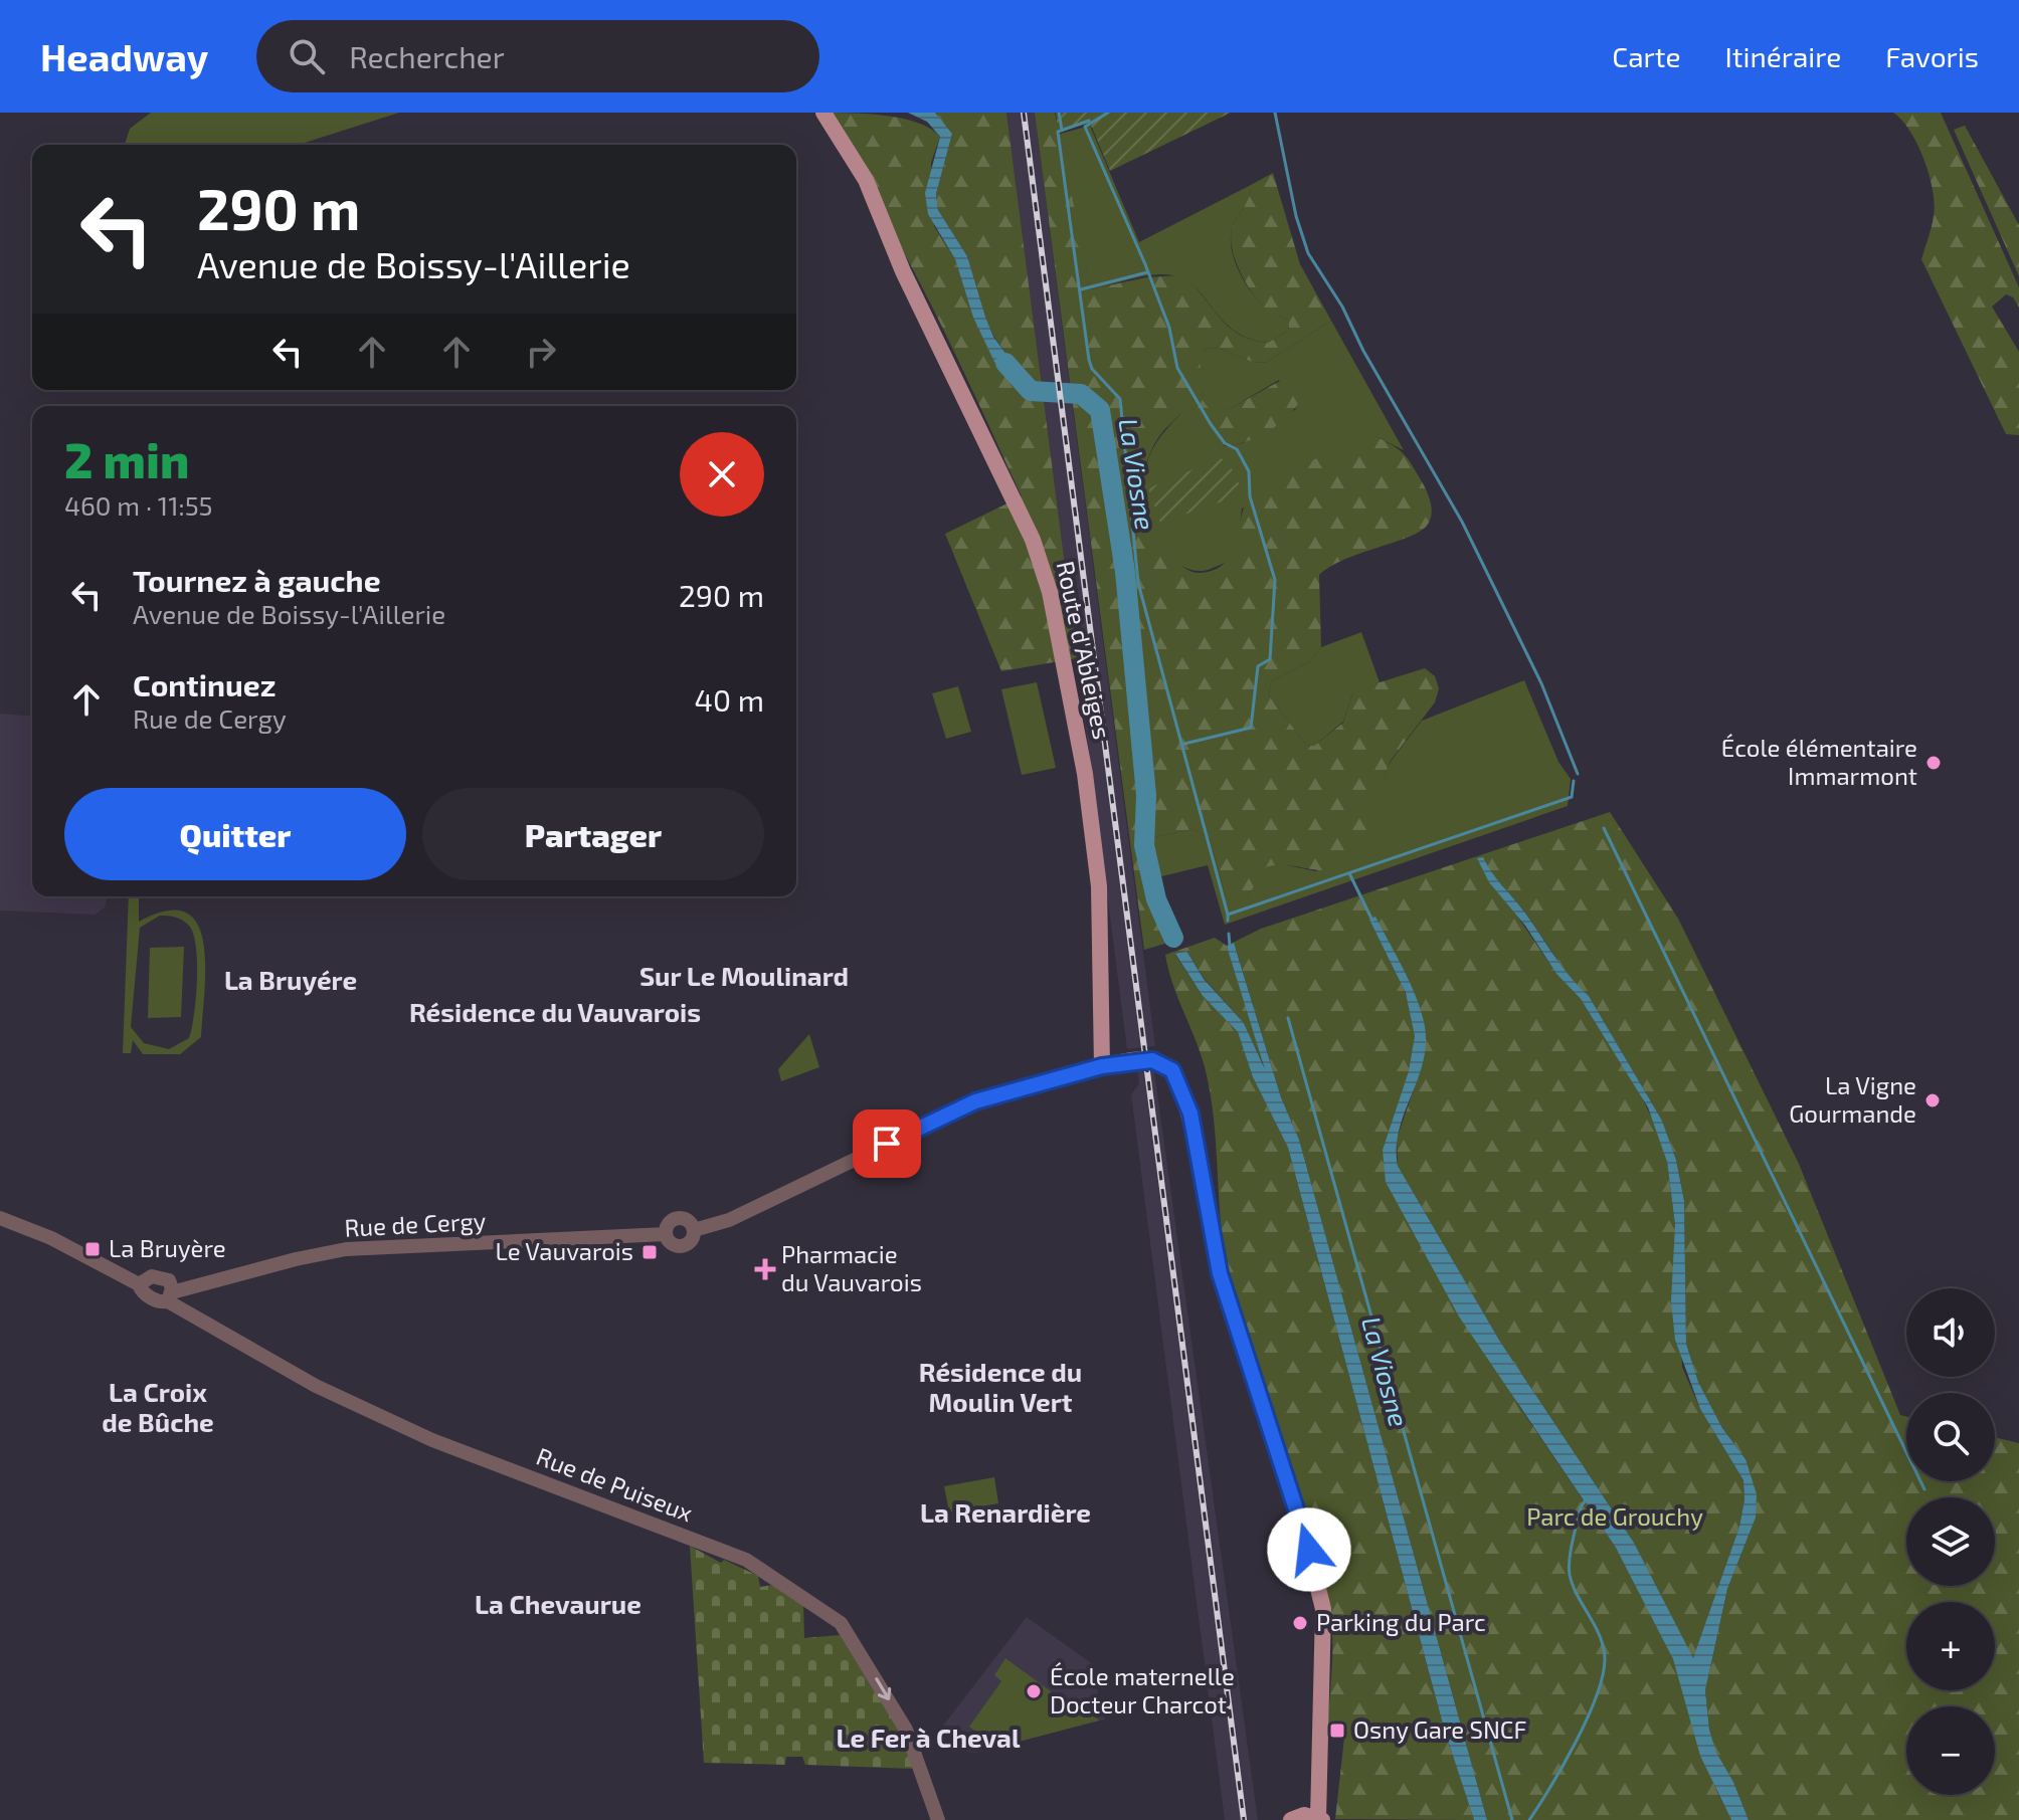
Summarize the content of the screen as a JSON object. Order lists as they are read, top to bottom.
{
  "streets": {
    "main road": ["Route d'Ableiges"],
    "street": ["Rue de Cergy", "Rue de Puiseux"]
  },
  "crossings": [
    ["Route d'Ableiges", "Rue de Cergy"],
    ["Rue de Cergy", "Rue de Puiseux"]
  ],
  "one_way": ["Rue de Puiseux"],
  "districts": [
    "Sur Le Moulinard",
    "La Bruyére",
    "Résidence du Vauvarois",
    "Résidence du Moulin Vert",
    "La Croix de Bûche",
    "La Renardière",
    "La Chevaurue",
    "Le Fer à Cheval"
  ],
  "water": ["La Viosne"],
  "parks": ["Parc de Grouchy"],
  "places": {
    "other": [
      "École élémentaire Immarmont",
      "La Vigne Gourmande",
      "Parking du Parc",
      "École maternelle Docteur Charcot"
    ],
    "transit": ["La Bruyère", "Le Vauvarois", "Osny Gare SNCF"],
    "health": ["Pharmacie du Vauvarois"]
  },
  "page": {
    "header": "Headway",
    "search": "Rechercher",
    "nav": ["Carte", "Itinéraire", "Favoris"],
    "turn": ["290 m", "Avenue de Boissy-l'Aillerie"],
    "heading": ["2 min", "460 m · 11:55"],
    "list": [
      {
        "name": "Tournez à gauche",
        "note": "Avenue de Boissy-l'Aillerie",
        "value": "290 m"
      },
      {
        "name": "Continuez",
        "note": "Rue de Cergy",
        "value": "40 m"
      }
    ],
    "buttons": ["Quitter", "Partager"],
    "map_buttons": ["+", "−"]
  }
}
